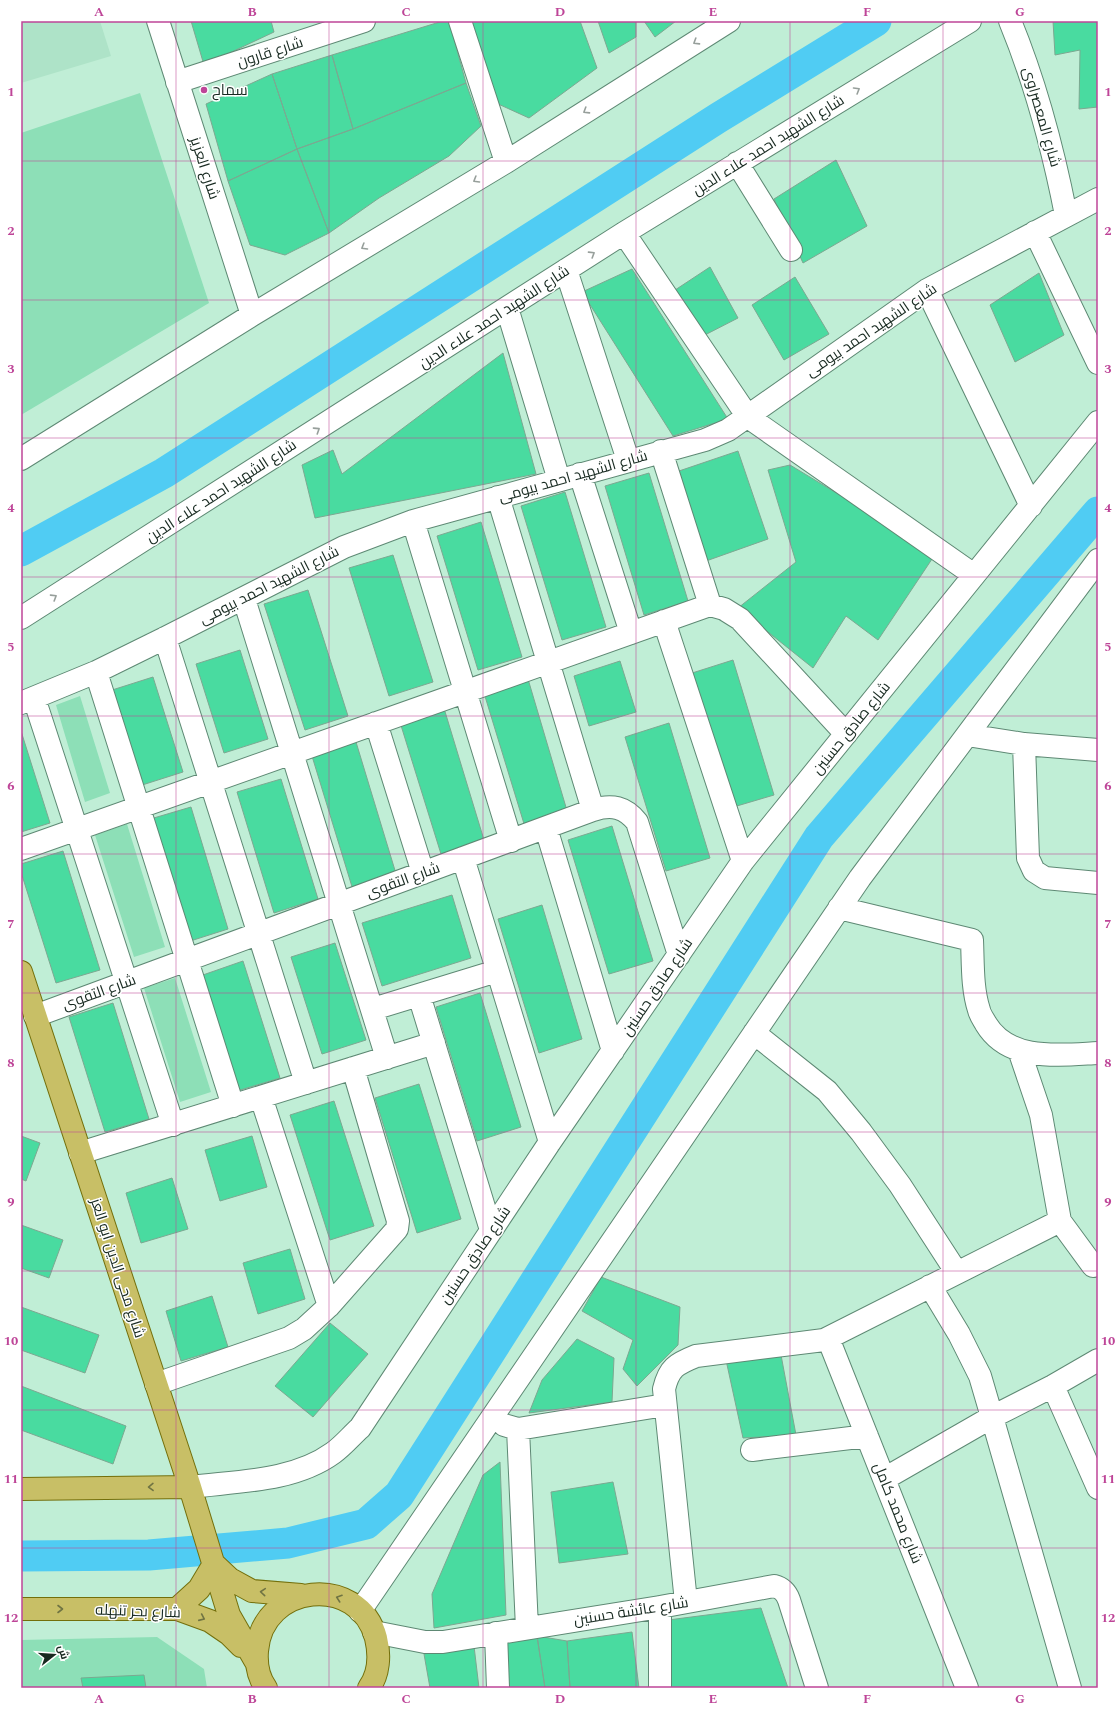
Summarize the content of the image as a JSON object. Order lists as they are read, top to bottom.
{
  "streets": {
    "main road": ["شارع محى الدين ابو العز", "شارع بحر تنهله"],
    "street": [
      "شارع قارون",
      "شارع المعصراوى",
      "شارع الشهيد احمد علاء الدين",
      "شارع العزيز",
      "شارع الشهيد احمد بيومى",
      "شارع صادق حسنين",
      "شارع التقوى",
      "شارع محمد كامل",
      "شارع عائشة حسنين"
    ]
  },
  "crossings": [
    ["شارع قارون", "شارع العزيز"],
    ["شارع المعصراوى", "شارع الشهيد احمد بيومى"],
    ["شارع صادق حسنين", "شارع التقوى"],
    ["شارع صادق حسنين", "شارع محى الدين ابو العز"],
    ["شارع التقوى", "شارع محى الدين ابو العز"],
    ["شارع محى الدين ابو العز", "شارع بحر تنهله"]
  ],
  "places": ["سماح"],
  "north": "right",
  "grid": {
    "columns": [
      "A",
      "B",
      "C",
      "D",
      "E",
      "F",
      "G"
    ],
    "rows": [
      "1",
      "2",
      "3",
      "4",
      "5",
      "6",
      "7",
      "8",
      "9",
      "10",
      "11",
      "12"
    ]
  }
}
